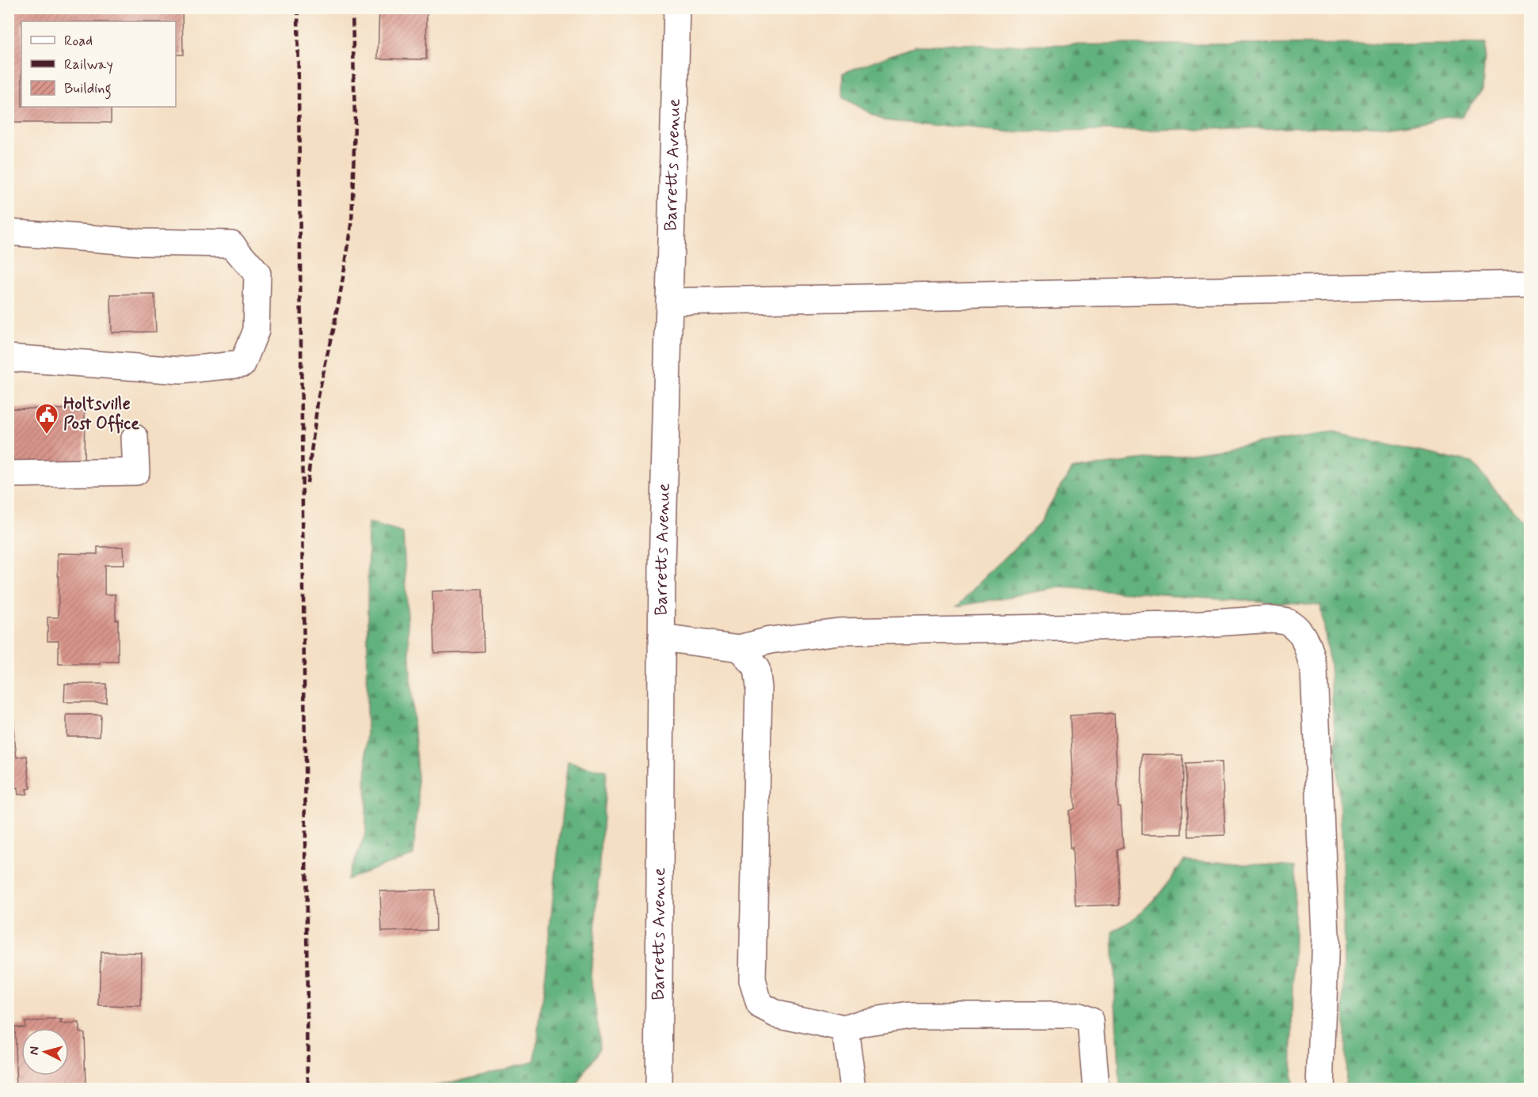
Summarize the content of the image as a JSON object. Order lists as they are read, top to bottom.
{
  "streets": {
    "street": ["Barretts Avenue"]
  },
  "places": {
    "public building": ["Holtsville Post Office"]
  },
  "legend": ["Road", "Railway", "Building"],
  "north": "left"
}
